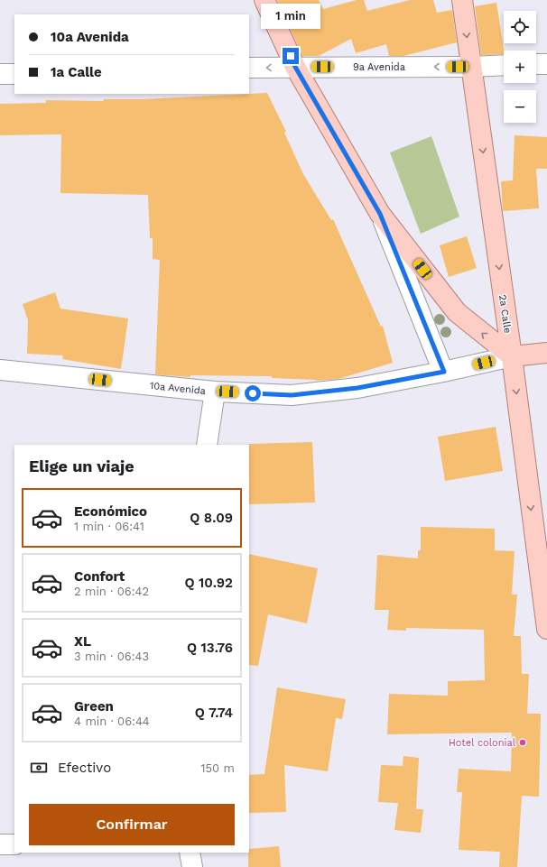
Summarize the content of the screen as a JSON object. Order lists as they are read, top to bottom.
{
  "streets": {
    "main road": ["2a Calle", "10a Avenida"],
    "street": ["9a Avenida"]
  },
  "crossings": [
    ["9a Avenida", "2a Calle"],
    ["2a Calle", "10a Avenida"]
  ],
  "one_way": ["9a Avenida", "2a Calle"],
  "places": ["Hotel colonial"],
  "page": {
    "bubble": "1 min",
    "map_buttons": ["+", "−"],
    "banner": ["10a Avenida", "1a Calle"],
    "heading": "Elige un viaje",
    "list": [
      {
        "name": "Económico",
        "note": "1 min · 06:41",
        "value": "Q 8.09"
      },
      {
        "name": "Confort",
        "note": "2 min · 06:42",
        "value": "Q 10.92"
      },
      {
        "name": "XL",
        "note": "3 min · 06:43",
        "value": "Q 13.76"
      },
      {
        "name": "Green",
        "note": "4 min · 06:44",
        "value": "Q 7.74"
      }
    ],
    "pay": ["Efectivo", "150 m"],
    "buttons": "Confirmar"
  }
}
